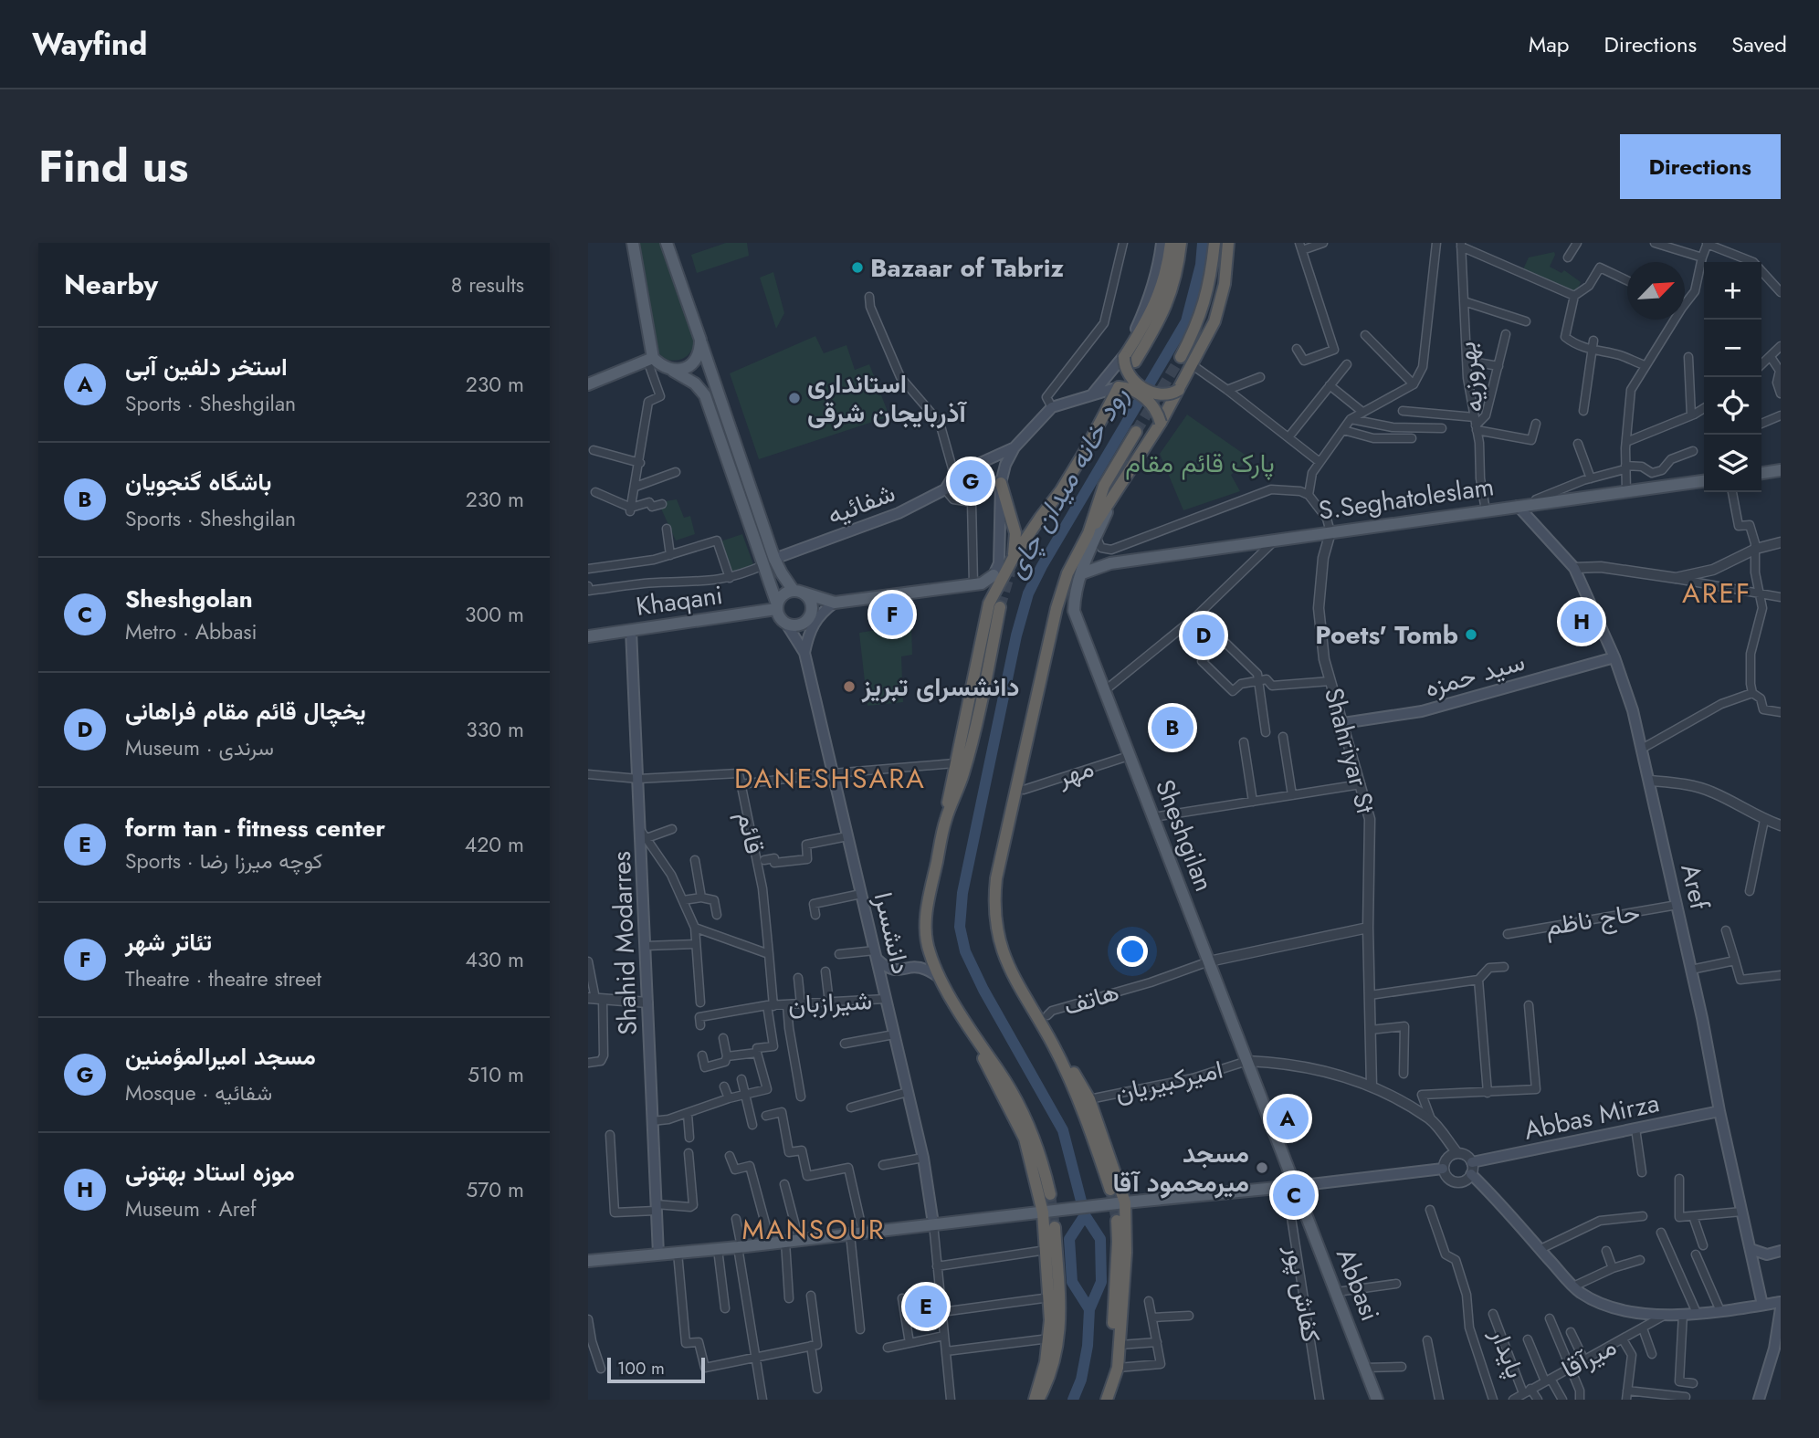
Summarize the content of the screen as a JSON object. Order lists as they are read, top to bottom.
{
  "streets": {
    "main road": [
      "S.Seghatoleslam",
      "شفائیه",
      "Khaqani",
      "سید حمزه",
      "Sheshgilan",
      "Aref",
      "دانشسرا",
      "Shahid Modarres",
      "Abbas Mirza",
      "Abbasi"
    ],
    "street": [
      "بهروزیه",
      "Shahriyar St",
      "مهر",
      "قائم",
      "حاج ناظم",
      "هاتف",
      "شیرازبان",
      "امیرکبیریان",
      "کفاش پور",
      "پایدار",
      "میرآقا"
    ]
  },
  "crossings": [
    ["بهروزیه", "S.Seghatoleslam"],
    ["S.Seghatoleslam", "Shahriyar St"],
    ["S.Seghatoleslam", "Sheshgilan"],
    ["S.Seghatoleslam", "Aref"],
    ["Khaqani", "Shahid Modarres"],
    ["سید حمزه", "Shahriyar St"],
    ["سید حمزه", "Aref"],
    ["مهر", "Sheshgilan"],
    ["قائم", "Shahid Modarres"],
    ["قائم", "شیرازبان"],
    ["Sheshgilan", "هاتف"],
    ["Sheshgilan", "امیرکبیریان"],
    ["Sheshgilan", "Abbasi"],
    ["Sheshgilan", "کفاش پور"],
    ["Aref", "حاج ناظم"],
    ["Aref", "Abbas Mirza"],
    ["دانشسرا", "شیرازبان"],
    ["Abbasi", "کفاش پور"],
    ["پایدار", "میرآقا"]
  ],
  "districts": ["AREF", "DANESHSARA", "MANSOUR"],
  "water": ["رود خانه میدان چای"],
  "parks": ["پارک قائم مقام"],
  "places": [
    "Bazaar of Tabriz",
    "استانداری آذربایجان شرقی",
    "Poets' Tomb",
    "دانشسرای تبریز",
    "مسجد میرمحمود آقا"
  ],
  "scale_bar": "100 m",
  "north": "top right",
  "page": {
    "header": "Wayfind",
    "nav": ["Map", "Directions", "Saved"],
    "title": "Find us",
    "buttons": "Directions",
    "heading": ["Nearby", "8 results"],
    "map_buttons": ["+", "−"],
    "list": [
      {
        "mark": "A",
        "name": "استخر دلفین آبی",
        "note": "Sports · Sheshgilan",
        "value": "230 m"
      },
      {
        "mark": "B",
        "name": "باشگاه گنجویان",
        "note": "Sports · Sheshgilan",
        "value": "230 m"
      },
      {
        "mark": "C",
        "name": "Sheshgolan",
        "note": "Metro · Abbasi",
        "value": "300 m"
      },
      {
        "mark": "D",
        "name": "یخچال قائم مقام فراهانی",
        "note": "Museum · سرندی",
        "value": "330 m"
      },
      {
        "mark": "E",
        "name": "form tan - fitness center",
        "note": "Sports · کوچه میرزا رضا",
        "value": "420 m"
      },
      {
        "mark": "F",
        "name": "تئاتر شهر",
        "note": "Theatre · theatre street",
        "value": "430 m"
      },
      {
        "mark": "G",
        "name": "مسجد امیرالمؤمنین",
        "note": "Mosque · شفائیه",
        "value": "510 m"
      },
      {
        "mark": "H",
        "name": "موزه استاد بهتونی",
        "note": "Museum · Aref",
        "value": "570 m"
      }
    ],
    "pins": [
      "G",
      "F",
      "H",
      "D",
      "B",
      "A",
      "C",
      "E"
    ],
    "scale": "100 m"
  }
}
